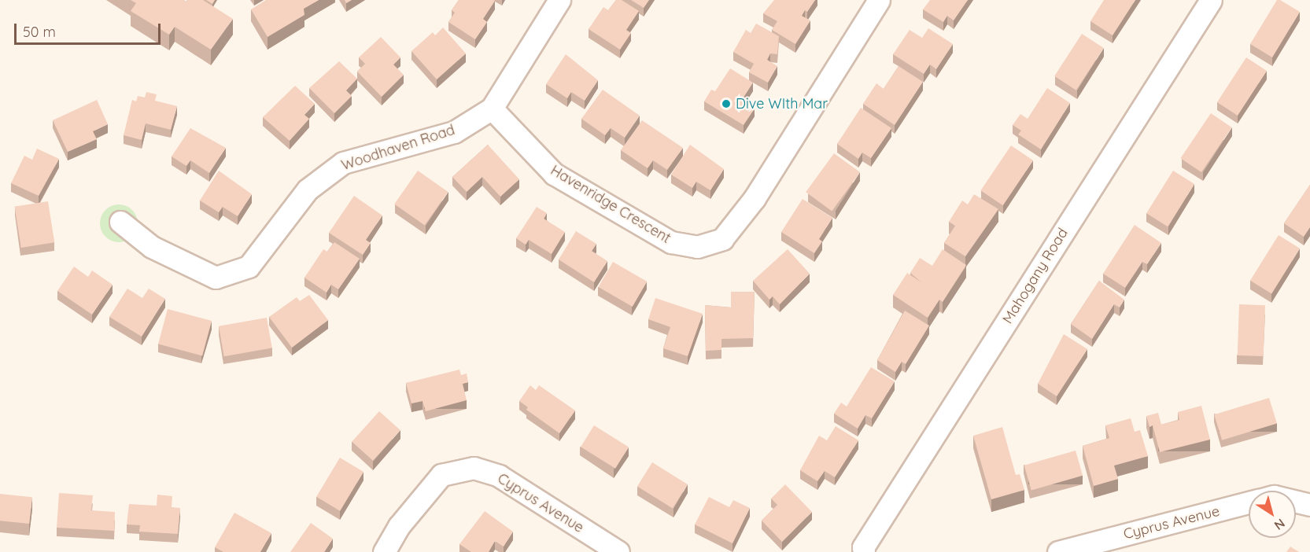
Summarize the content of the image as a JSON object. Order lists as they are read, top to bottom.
{
  "streets": {
    "street": [
      "Woodhaven Road",
      "Havenridge Crescent",
      "Mahogany Road",
      "Cyprus Avenue"
    ]
  },
  "crossings": [
    ["Woodhaven Road", "Havenridge Crescent"]
  ],
  "places": ["Dive WIth Mar"],
  "scale_bar": "50 m",
  "north": "bottom right"
}
